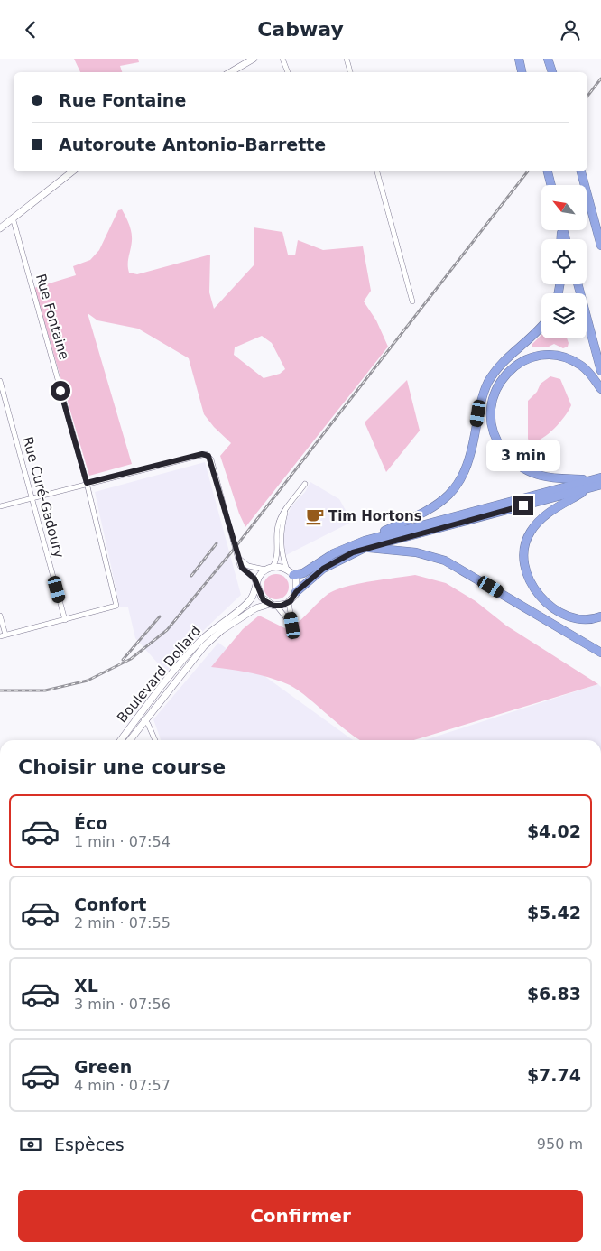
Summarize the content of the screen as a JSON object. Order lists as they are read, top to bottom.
{
  "streets": {
    "main road": ["Boulevard Dollard"],
    "street": ["Rue Fontaine", "Rue Curé-Gadoury"]
  },
  "crossings": [
    ["Rue Fontaine", "Rue Curé-Gadoury"]
  ],
  "places": {
    "cafe": ["Tim Hortons"]
  },
  "north": "top left",
  "page": {
    "header": "Cabway",
    "banner": ["Rue Fontaine", "Autoroute Antonio-Barrette"],
    "bubble": "3 min",
    "heading": "Choisir une course",
    "list": [
      {
        "name": "Éco",
        "note": "1 min · 07:54",
        "value": "$4.02"
      },
      {
        "name": "Confort",
        "note": "2 min · 07:55",
        "value": "$5.42"
      },
      {
        "name": "XL",
        "note": "3 min · 07:56",
        "value": "$6.83"
      },
      {
        "name": "Green",
        "note": "4 min · 07:57",
        "value": "$7.74"
      }
    ],
    "pay": ["Espèces", "950 m"],
    "buttons": "Confirmer"
  }
}
